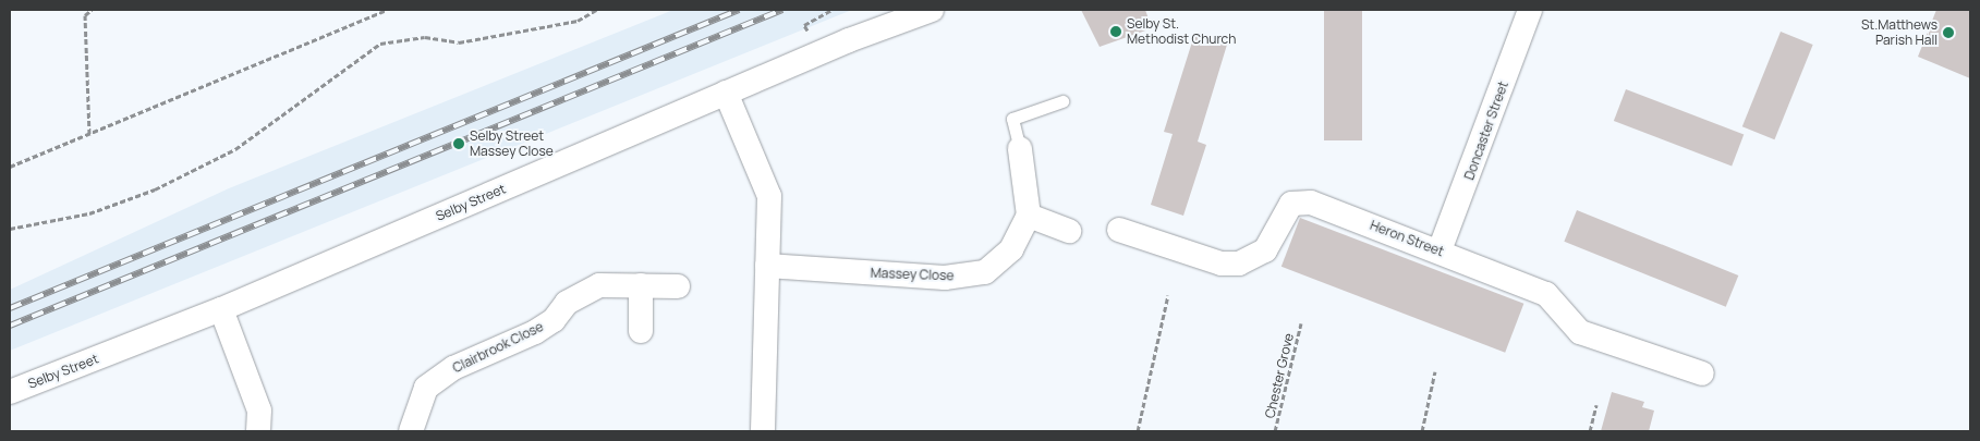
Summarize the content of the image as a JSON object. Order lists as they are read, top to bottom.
{
  "streets": {
    "street": [
      "Doncaster Street",
      "Selby Street",
      "Heron Street",
      "Massey Close",
      "Clairbrook Close"
    ],
    "path": ["Chester Grove"]
  },
  "crossings": [
    ["Doncaster Street", "Heron Street"]
  ],
  "places": ["Selby St. Methodist Church", "St.Matthews Parish Hall", "Selby Street Massey Close"]
}
